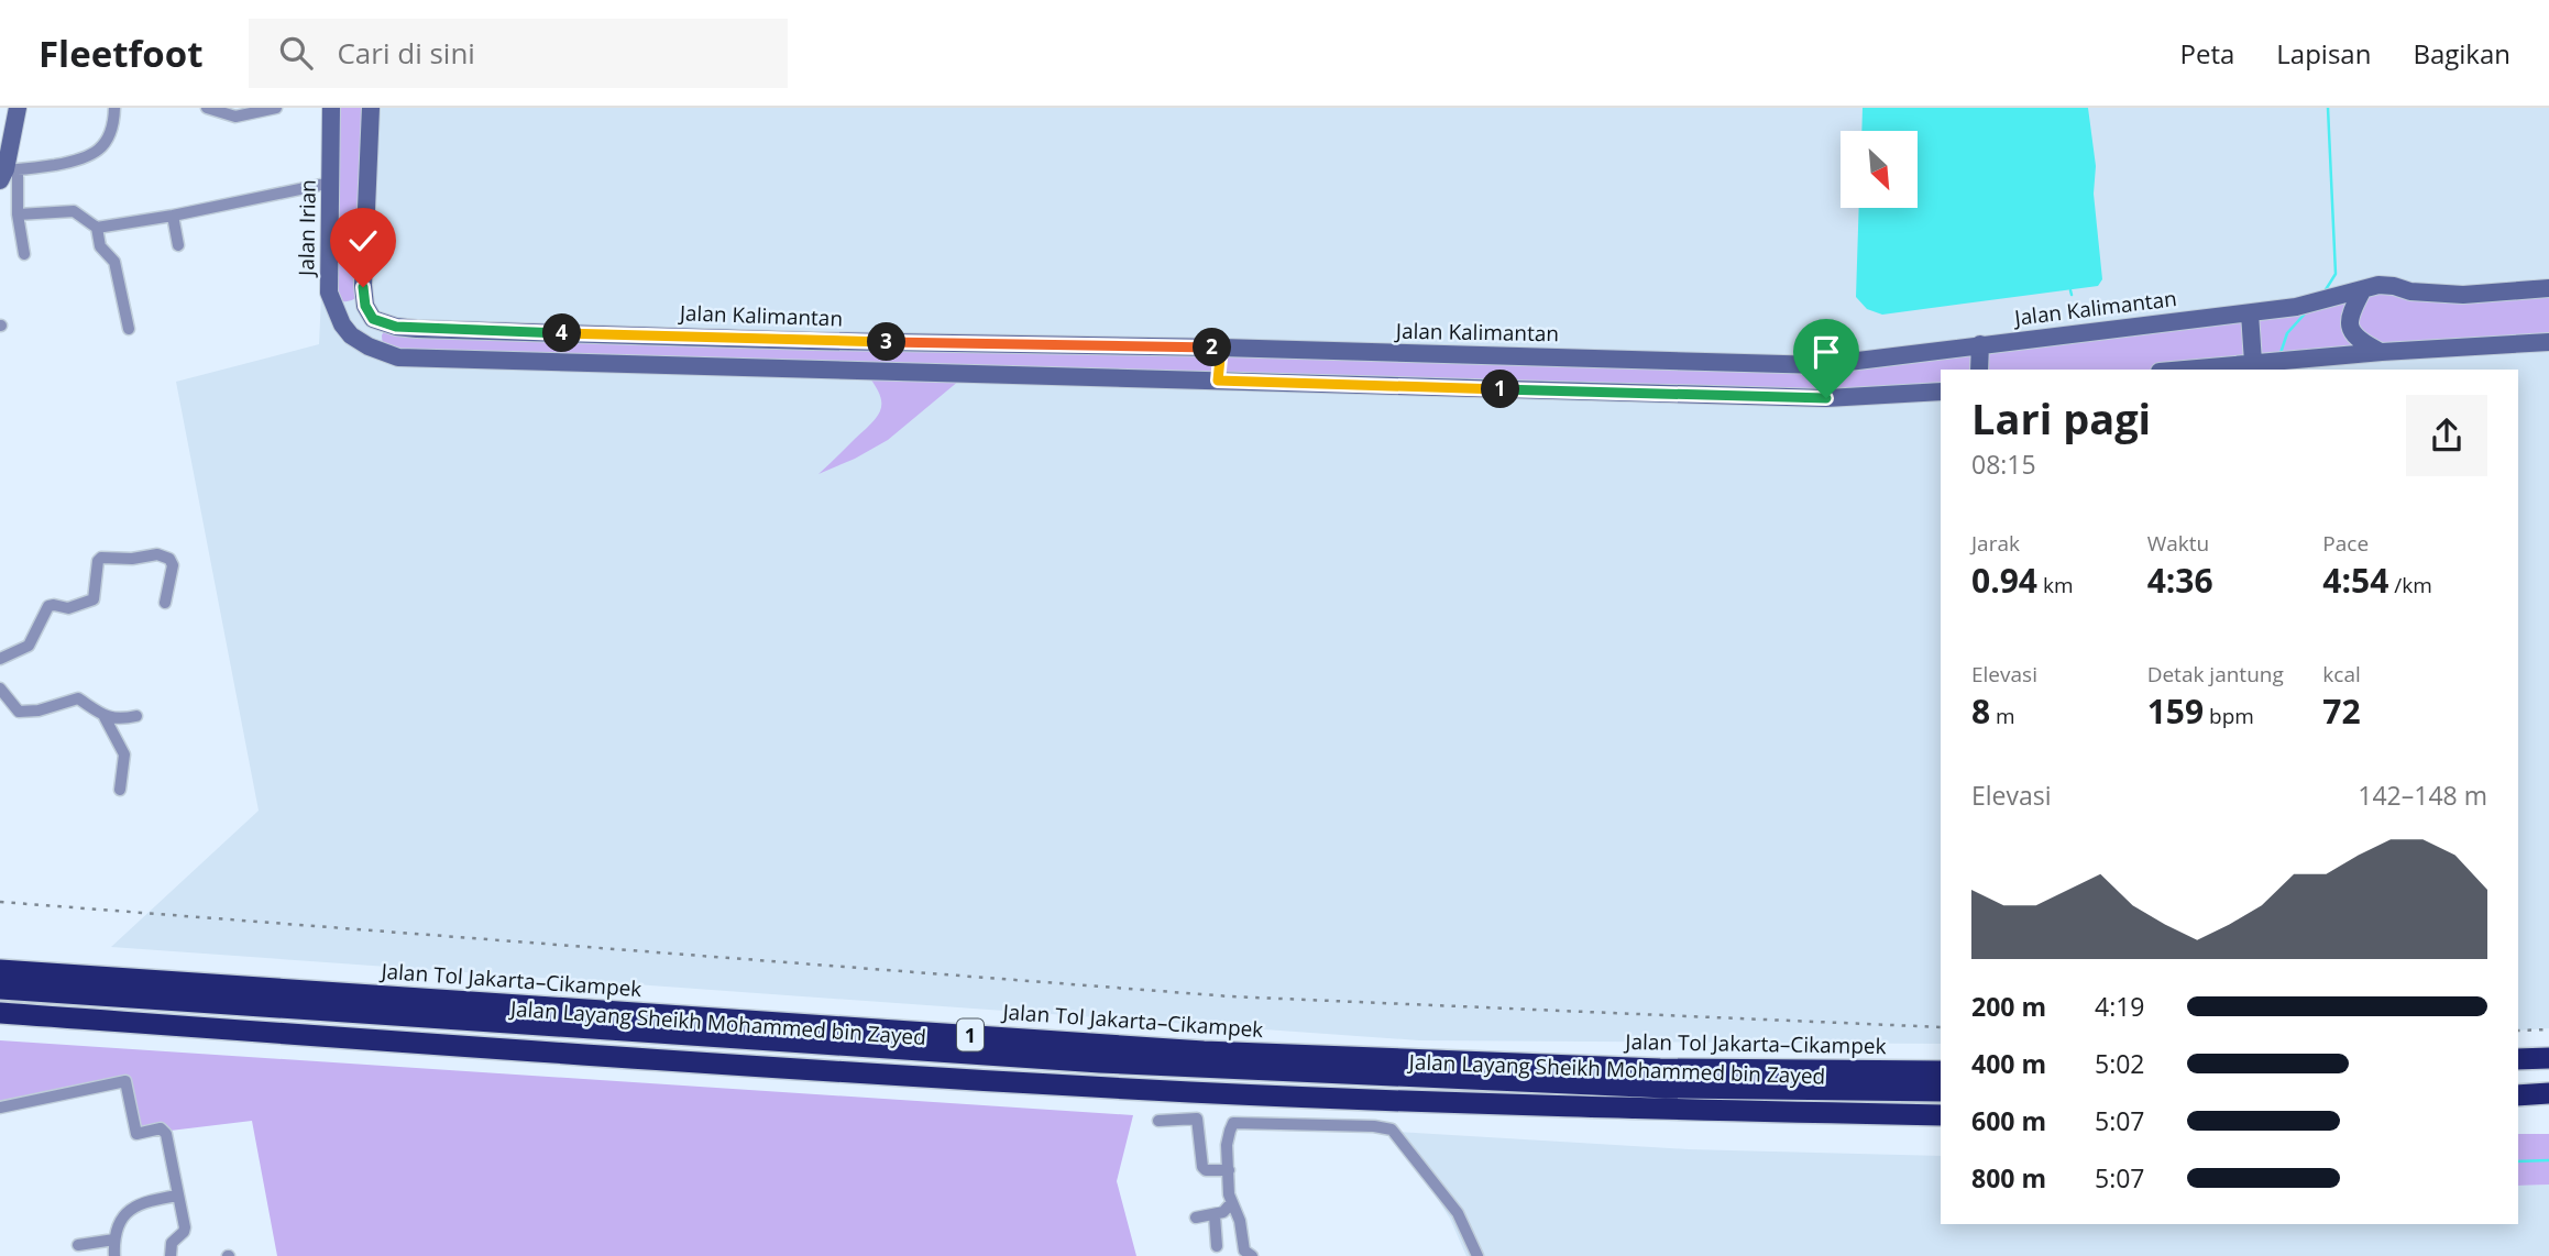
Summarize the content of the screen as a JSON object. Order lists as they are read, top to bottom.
{
  "streets": {
    "highway": ["Jalan Tol Jakarta–Cikampek", "Jalan Layang Sheikh Mohammed bin Zayed", "1"],
    "street": ["Jalan Irian", "Jalan Kalimantan"]
  },
  "north": "bottom right",
  "page": {
    "header": "Fleetfoot",
    "search": "Cari di sini",
    "nav": ["Peta", "Lapisan", "Bagikan"],
    "pins": [
      "4",
      "3",
      "2",
      "1"
    ],
    "heading": ["Lari pagi", "08:15"],
    "stats": [
      ["Jarak", "0.94 km"],
      ["Waktu", "4:36"],
      ["Pace", "4:54 /km"],
      ["Elevasi", "8 m"],
      ["Detak jantung", "159 bpm"],
      ["kcal", "72"]
    ],
    "chart": ["Elevasi", "142–148 m"],
    "list": [
      {
        "name": "200 m",
        "note": "4:19"
      },
      {
        "name": "400 m",
        "note": "5:02"
      },
      {
        "name": "600 m",
        "note": "5:07"
      },
      {
        "name": "800 m",
        "note": "5:07"
      }
    ]
  }
}
